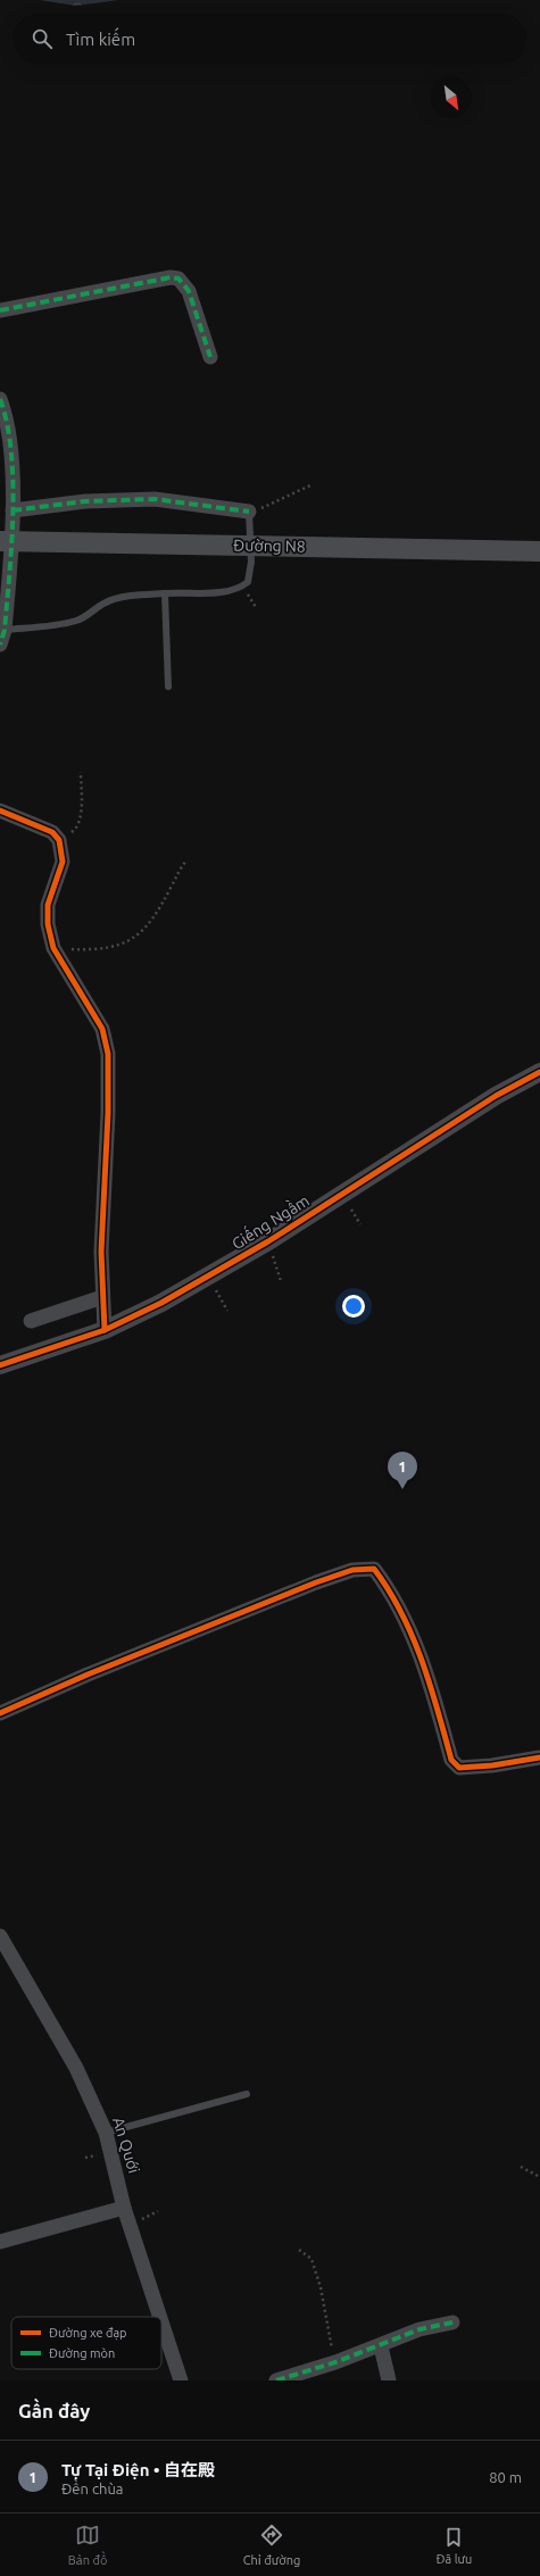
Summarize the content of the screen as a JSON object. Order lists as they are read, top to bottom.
{
  "streets": {
    "main road": ["Đường N8"],
    "street": ["Giếng Ngầm", "An Quới"]
  },
  "legend": ["Đường xe đạp", "Đường mòn"],
  "north": "bottom right",
  "page": {
    "search": "Tìm kiếm",
    "pins": "1",
    "heading": "Gần đây",
    "list": [
      {
        "mark": "1",
        "name": "Tự Tại Điện • 自在殿",
        "note": "Đền chùa",
        "value": "80 m"
      }
    ],
    "nav": ["Bản đồ", "Chỉ đường", "Đã lưu"]
  }
}
